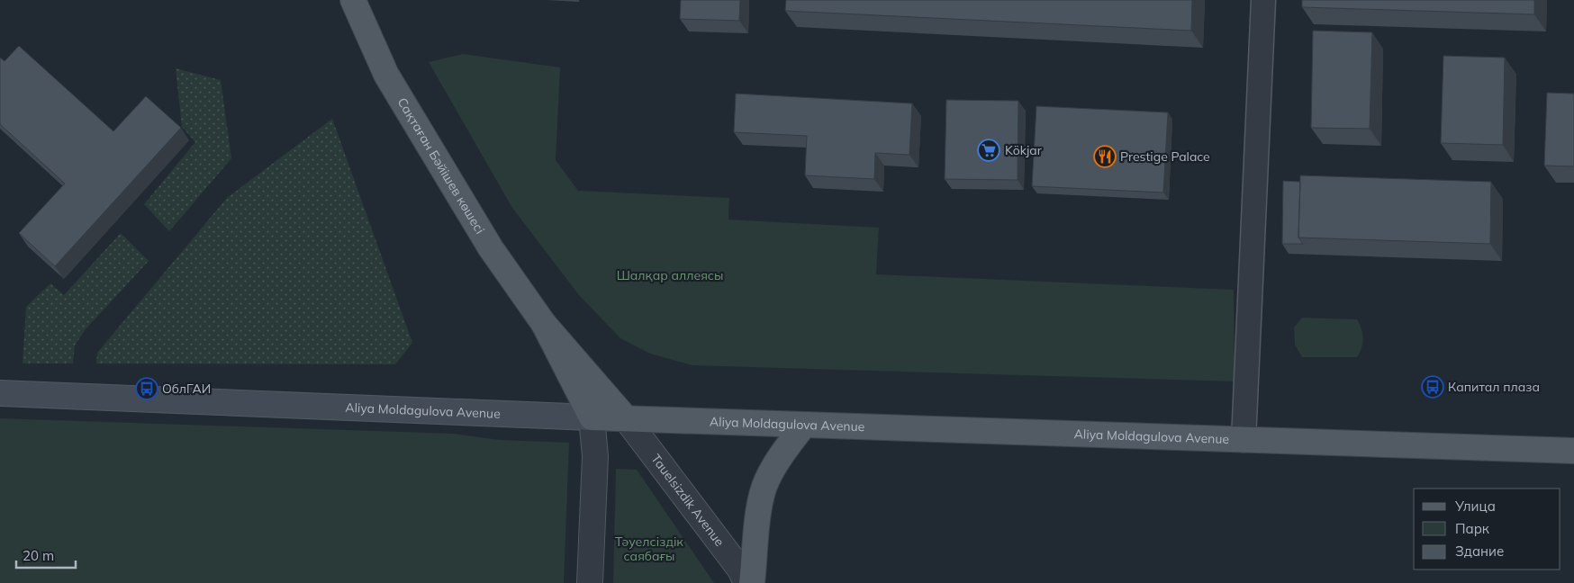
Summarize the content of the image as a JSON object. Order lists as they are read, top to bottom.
{
  "streets": {
    "main road": ["Сақтаған Бәйішев көшесі", "Aliya Moldagulova Avenue"],
    "street": ["Tauelsizdik Avenue"]
  },
  "crossings": [
    ["Сақтаған Бәйішев көшесі", "Aliya Moldagulova Avenue"],
    ["Сақтаған Бәйішев көшесі", "Tauelsizdik Avenue"],
    ["Aliya Moldagulova Avenue", "Tauelsizdik Avenue"]
  ],
  "parks": ["Шалқар аллеясы", "Тәуелсіздік саябағы"],
  "places": {
    "supermarket": ["Kökjar"],
    "restaurant": ["Prestige Palace"],
    "bus stop": ["Капитал плаза", "ОблГАИ"]
  },
  "legend": ["Улица", "Парк", "Здание"],
  "scale_bar": "20 m"
}
